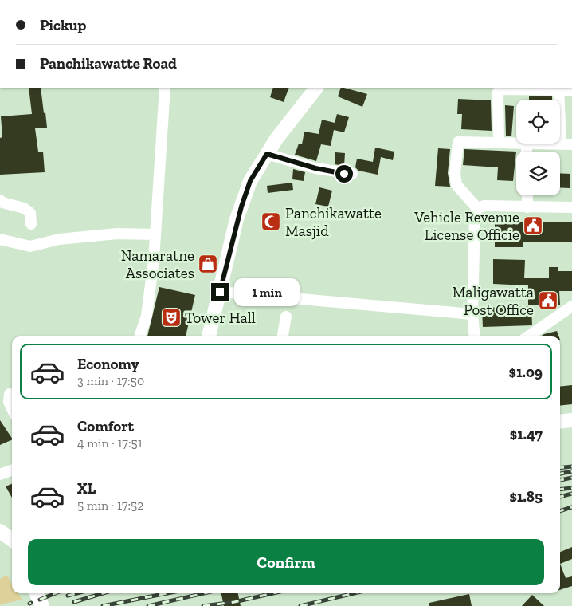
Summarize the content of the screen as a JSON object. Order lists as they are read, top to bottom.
{
  "places": {
    "mosque": ["Panchikawatte Masjid"],
    "public building": ["Vehicle Revenue License Officie", "Maligawatta Post Office"],
    "shop": ["Namaratne Associates"],
    "theatre": ["Tower Hall"]
  },
  "page": {
    "banner": ["Pickup", "Panchikawatte Road"],
    "bubble": "1 min",
    "list": [
      {
        "name": "Economy",
        "note": "3 min · 17:50",
        "value": "$1.09"
      },
      {
        "name": "Comfort",
        "note": "4 min · 17:51",
        "value": "$1.47"
      },
      {
        "name": "XL",
        "note": "5 min · 17:52",
        "value": "$1.85"
      }
    ],
    "buttons": "Confirm"
  }
}
